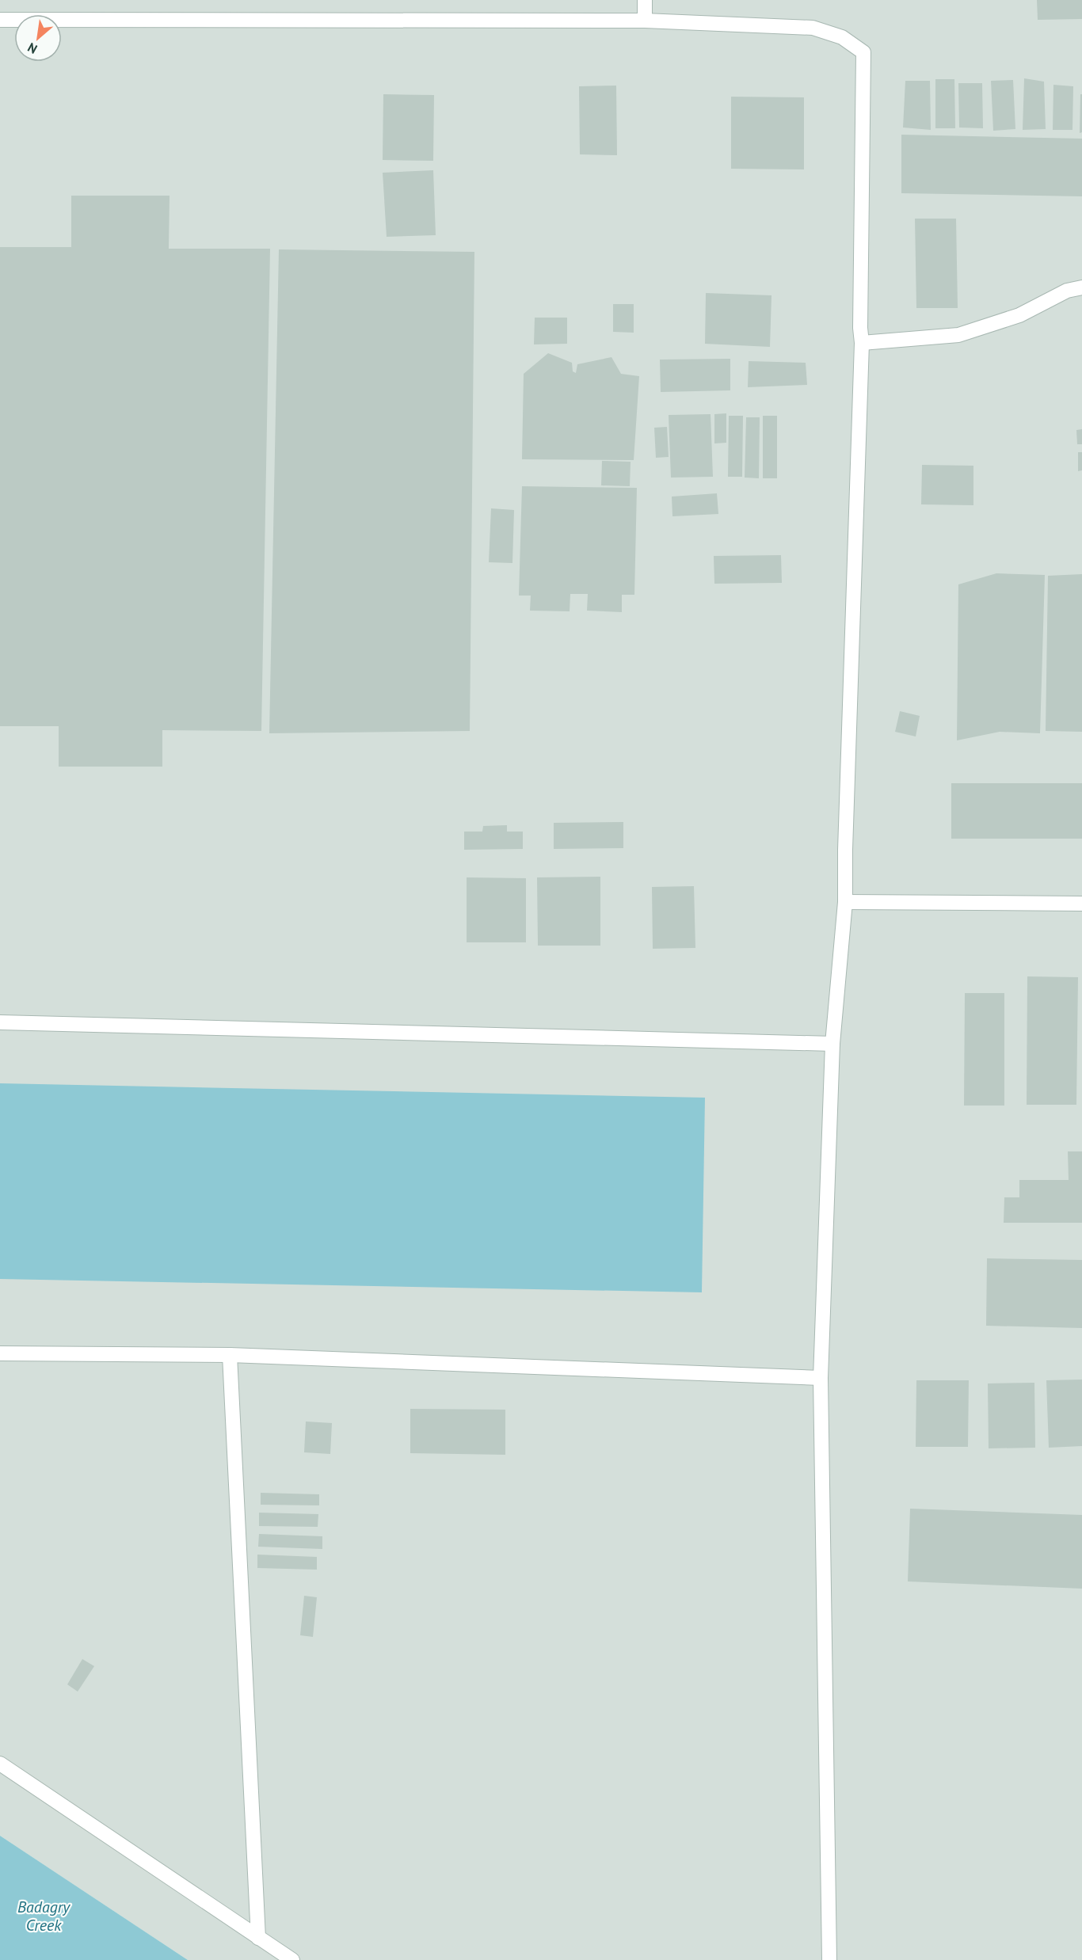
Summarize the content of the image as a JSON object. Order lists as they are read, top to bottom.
{
  "water": ["Badagry Creek"],
  "north": "bottom left"
}
